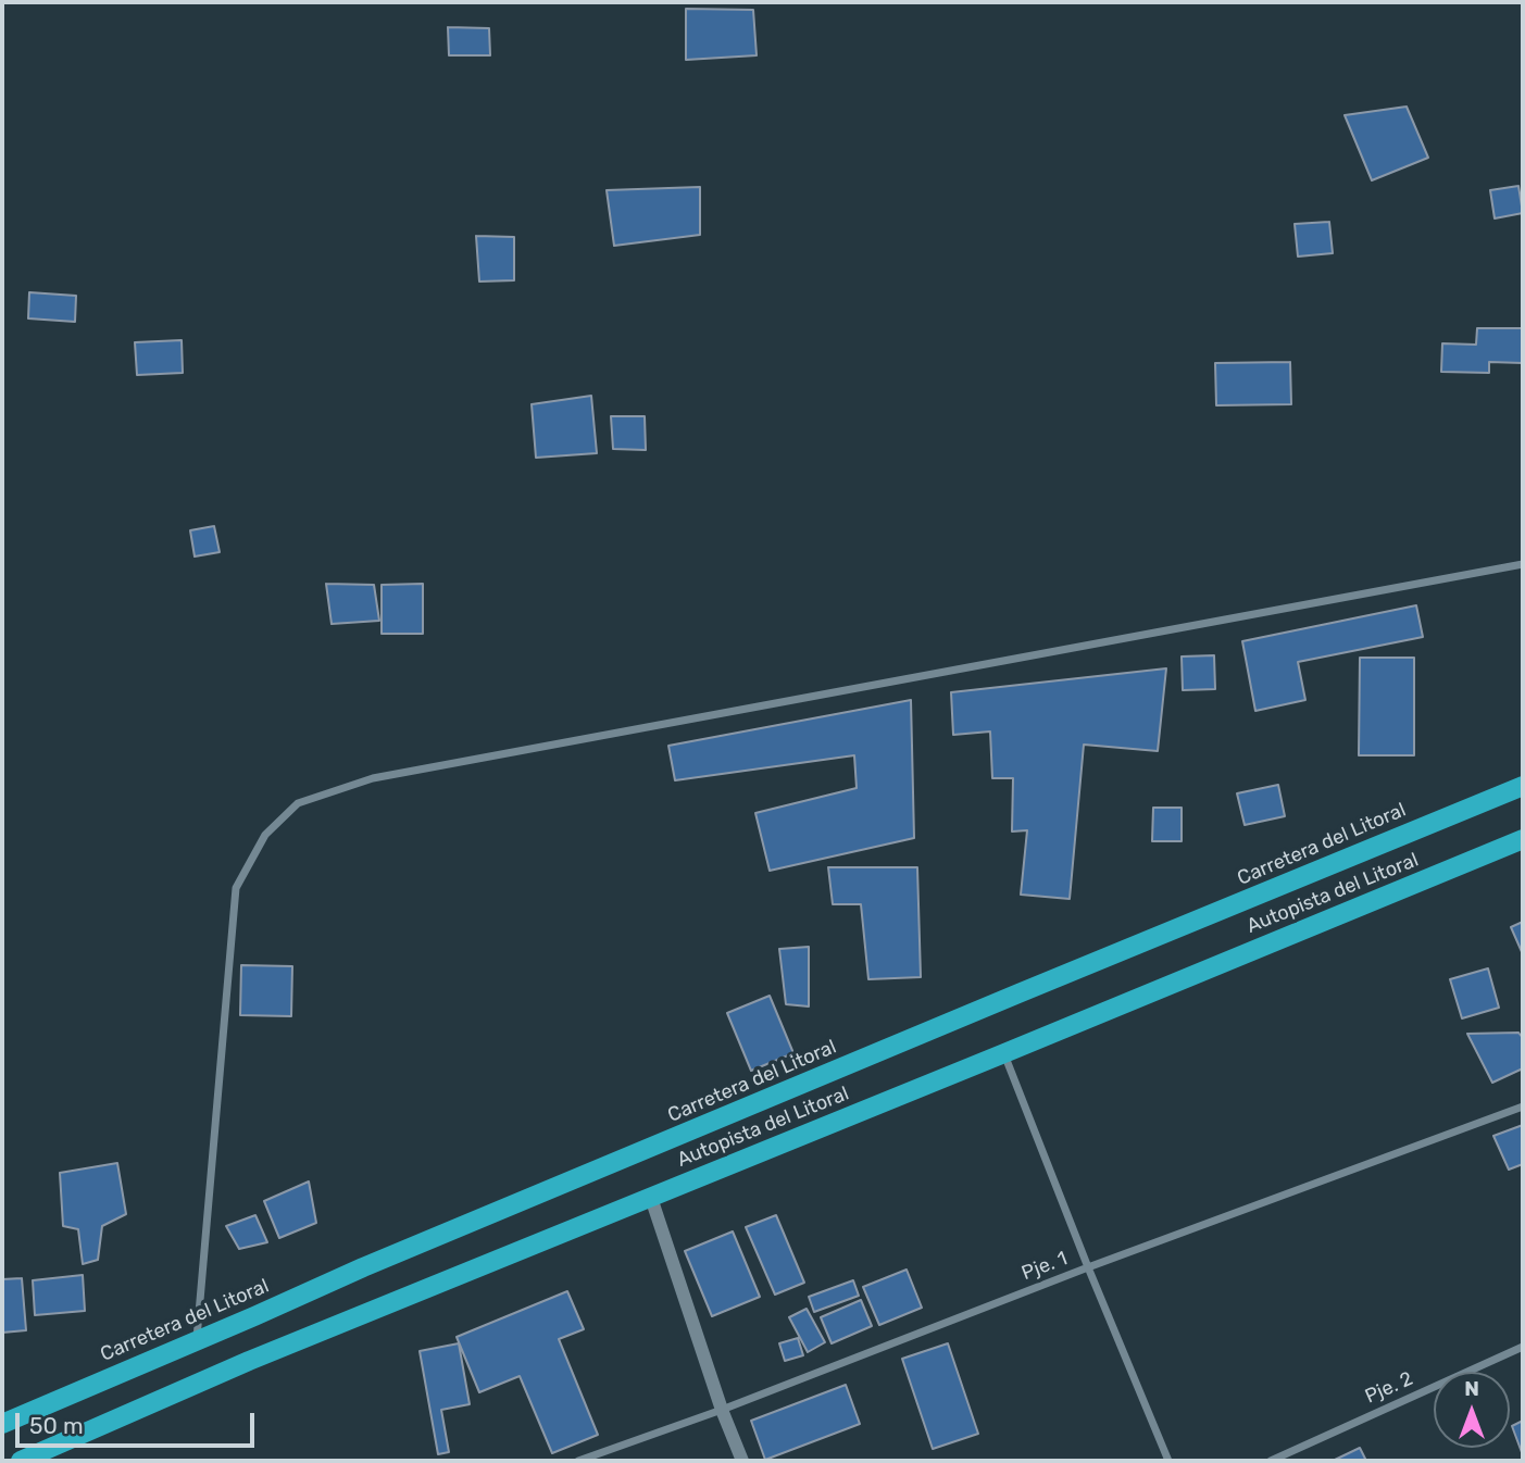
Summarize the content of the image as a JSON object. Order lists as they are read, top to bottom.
{
  "streets": {
    "main road": ["Carretera del Litoral", "Autopista del Litoral"],
    "street": ["Pje. 1", "Pje. 2"]
  },
  "scale_bar": "50 m",
  "north": "top"
}
